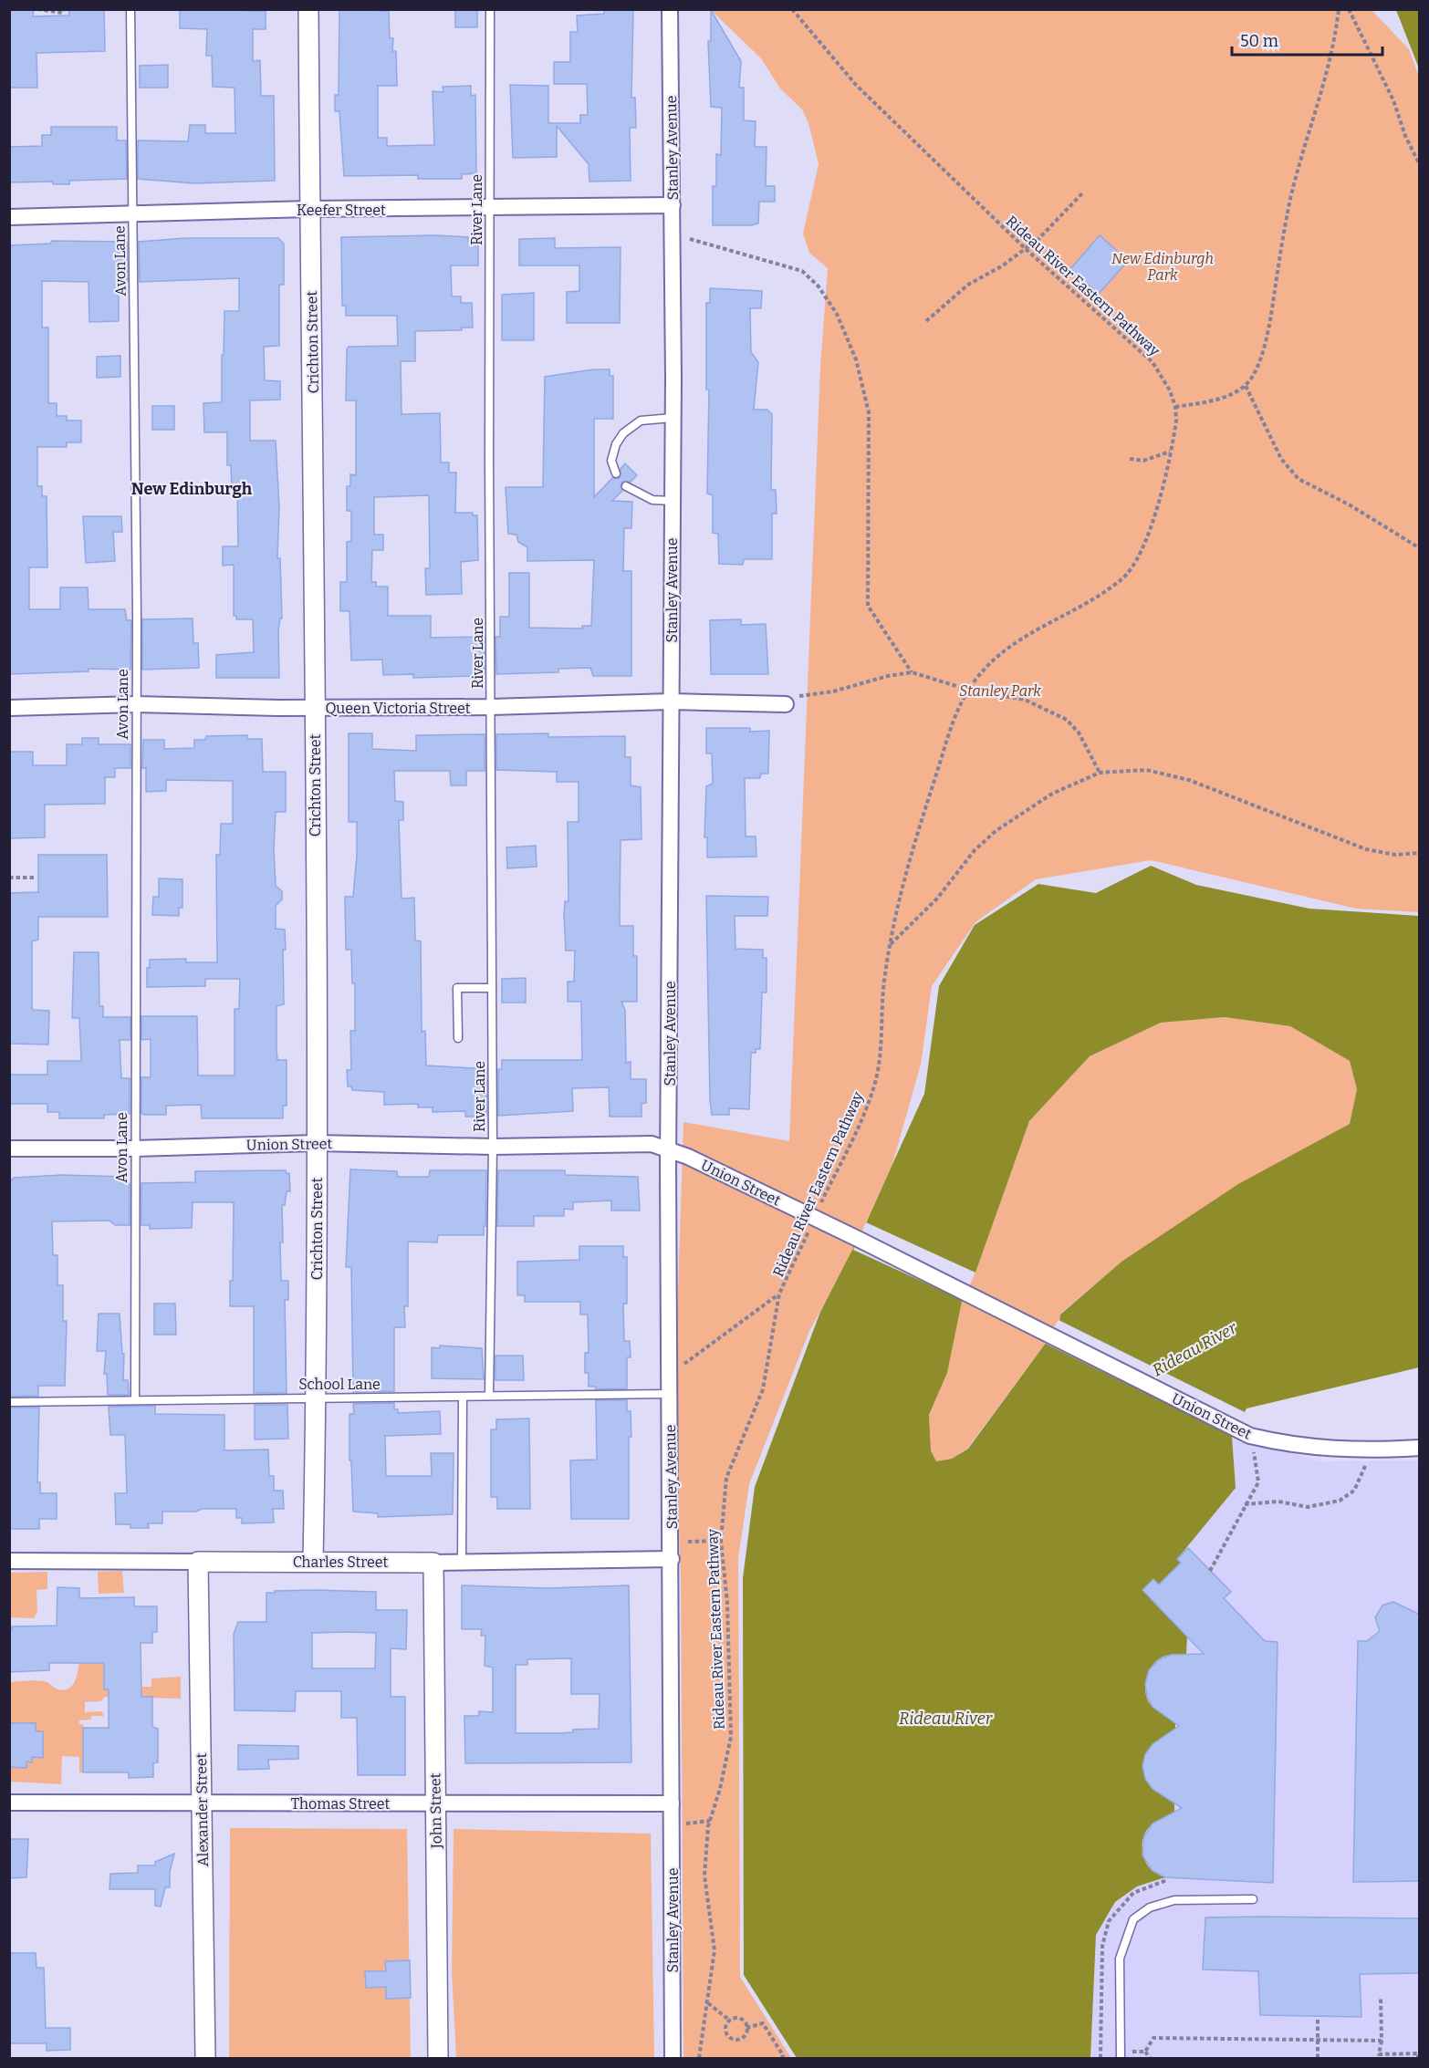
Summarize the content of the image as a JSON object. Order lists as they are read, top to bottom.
{
  "streets": {
    "street": [
      "Stanley Avenue",
      "Keefer Street",
      "Crichton Street",
      "Queen Victoria Street",
      "Union Street",
      "Charles Street",
      "Thomas Street",
      "Alexander Street",
      "John Street"
    ],
    "lane": ["River Lane", "Avon Lane", "School Lane"],
    "path": ["Rideau River Eastern Pathway"]
  },
  "crossings": [
    ["Stanley Avenue", "Keefer Street"],
    ["Stanley Avenue", "Queen Victoria Street"],
    ["Stanley Avenue", "Union Street"],
    ["Stanley Avenue", "School Lane"],
    ["Stanley Avenue", "Charles Street"],
    ["Stanley Avenue", "Thomas Street"],
    ["Keefer Street", "River Lane"],
    ["Keefer Street", "Avon Lane"],
    ["Keefer Street", "Crichton Street"],
    ["River Lane", "Queen Victoria Street"],
    ["River Lane", "Union Street"],
    ["River Lane", "School Lane"],
    ["Avon Lane", "Queen Victoria Street"],
    ["Avon Lane", "Union Street"],
    ["Avon Lane", "School Lane"],
    ["Rideau River Eastern Pathway", "Union Street"],
    ["Crichton Street", "Queen Victoria Street"],
    ["Crichton Street", "Union Street"],
    ["Crichton Street", "School Lane"],
    ["Crichton Street", "Charles Street"],
    ["Charles Street", "Alexander Street"],
    ["Charles Street", "John Street"],
    ["Thomas Street", "Alexander Street"],
    ["Thomas Street", "John Street"]
  ],
  "districts": ["New Edinburgh"],
  "water": ["Rideau River"],
  "parks": ["New Edinburgh Park", "Stanley Park"],
  "scale_bar": "50 m"
}
